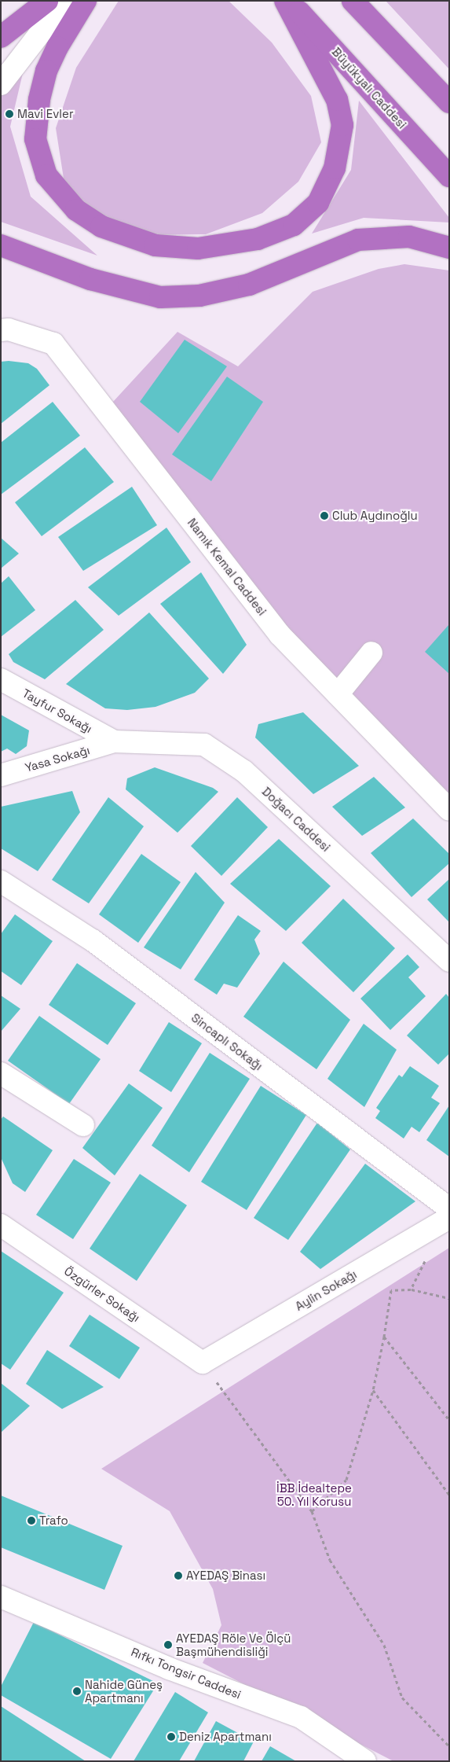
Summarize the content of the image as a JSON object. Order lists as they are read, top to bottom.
{
  "streets": {
    "highway": ["Büyükyalı Caddesi"],
    "street": [
      "Namık Kemal Caddesi",
      "Tayfur Sokağı",
      "Yasa Sokağı",
      "Doğacı Caddesi",
      "Sincaplı Sokağı",
      "Aylin Sokağı",
      "Özgürler Sokağı",
      "Rıfkı Tongsir Caddesi"
    ]
  },
  "crossings": [
    ["Tayfur Sokağı", "Yasa Sokağı"],
    ["Tayfur Sokağı", "Doğacı Caddesi"],
    ["Yasa Sokağı", "Doğacı Caddesi"],
    ["Aylin Sokağı", "Özgürler Sokağı"]
  ],
  "parks": ["İBB İdealtepe 50. Yıl Korusu"],
  "places": [
    "Mavi Evler",
    "Club Aydınoğlu",
    "Trafo",
    "AYEDAŞ Binası",
    "AYEDAŞ Röle Ve Ölçü Başmühendisliği",
    "Nahide Güneş Apartmanı",
    "Deniz Apartmanı"
  ]
}
